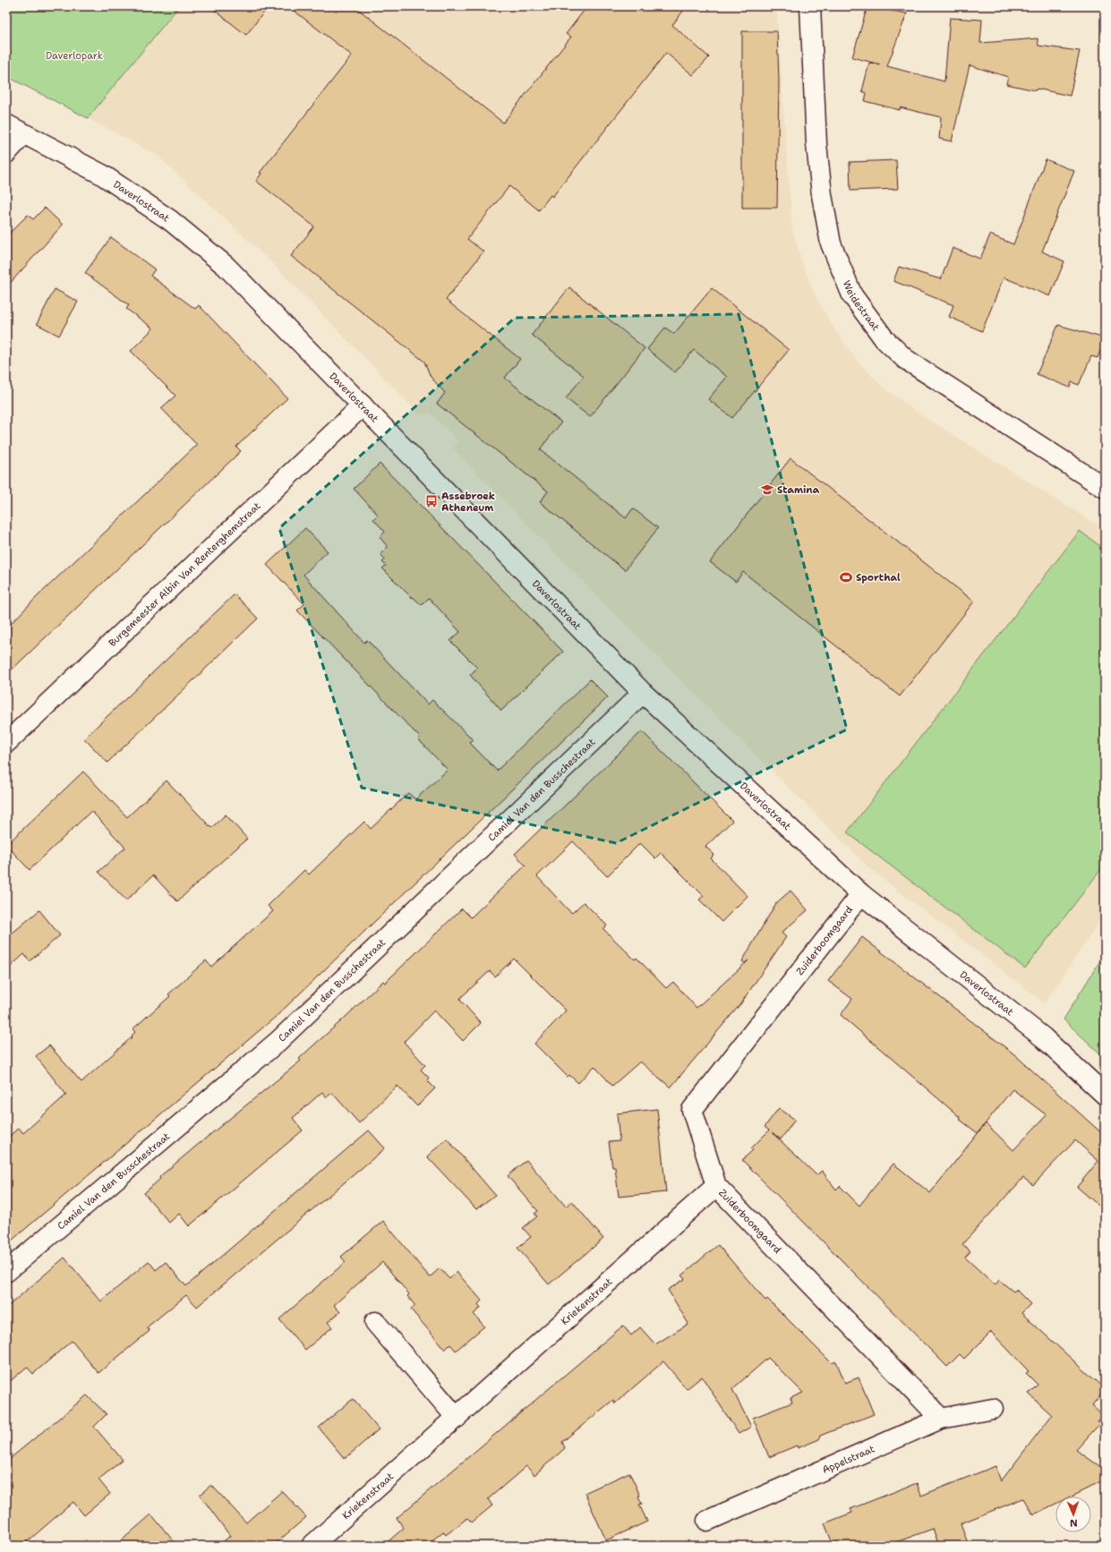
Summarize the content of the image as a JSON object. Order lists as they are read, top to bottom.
{
  "streets": {
    "street": [
      "Daverlostraat",
      "Weidestraat",
      "Burgemeester Albin Van Renterghemstraat",
      "Camiel Van den Busschestraat",
      "Zuiderboomgaard",
      "Kriekenstraat",
      "Appelstraat"
    ]
  },
  "crossings": [
    ["Daverlostraat", "Burgemeester Albin Van Renterghemstraat"],
    ["Daverlostraat", "Camiel Van den Busschestraat"],
    ["Daverlostraat", "Zuiderboomgaard"],
    ["Zuiderboomgaard", "Kriekenstraat"],
    ["Zuiderboomgaard", "Appelstraat"]
  ],
  "parks": ["Daverlopark"],
  "places": {
    "school or university": ["Stamina"],
    "bus stop": ["Assebroek Atheneum"],
    "sports": ["Sporthal"]
  },
  "north": "bottom"
}
